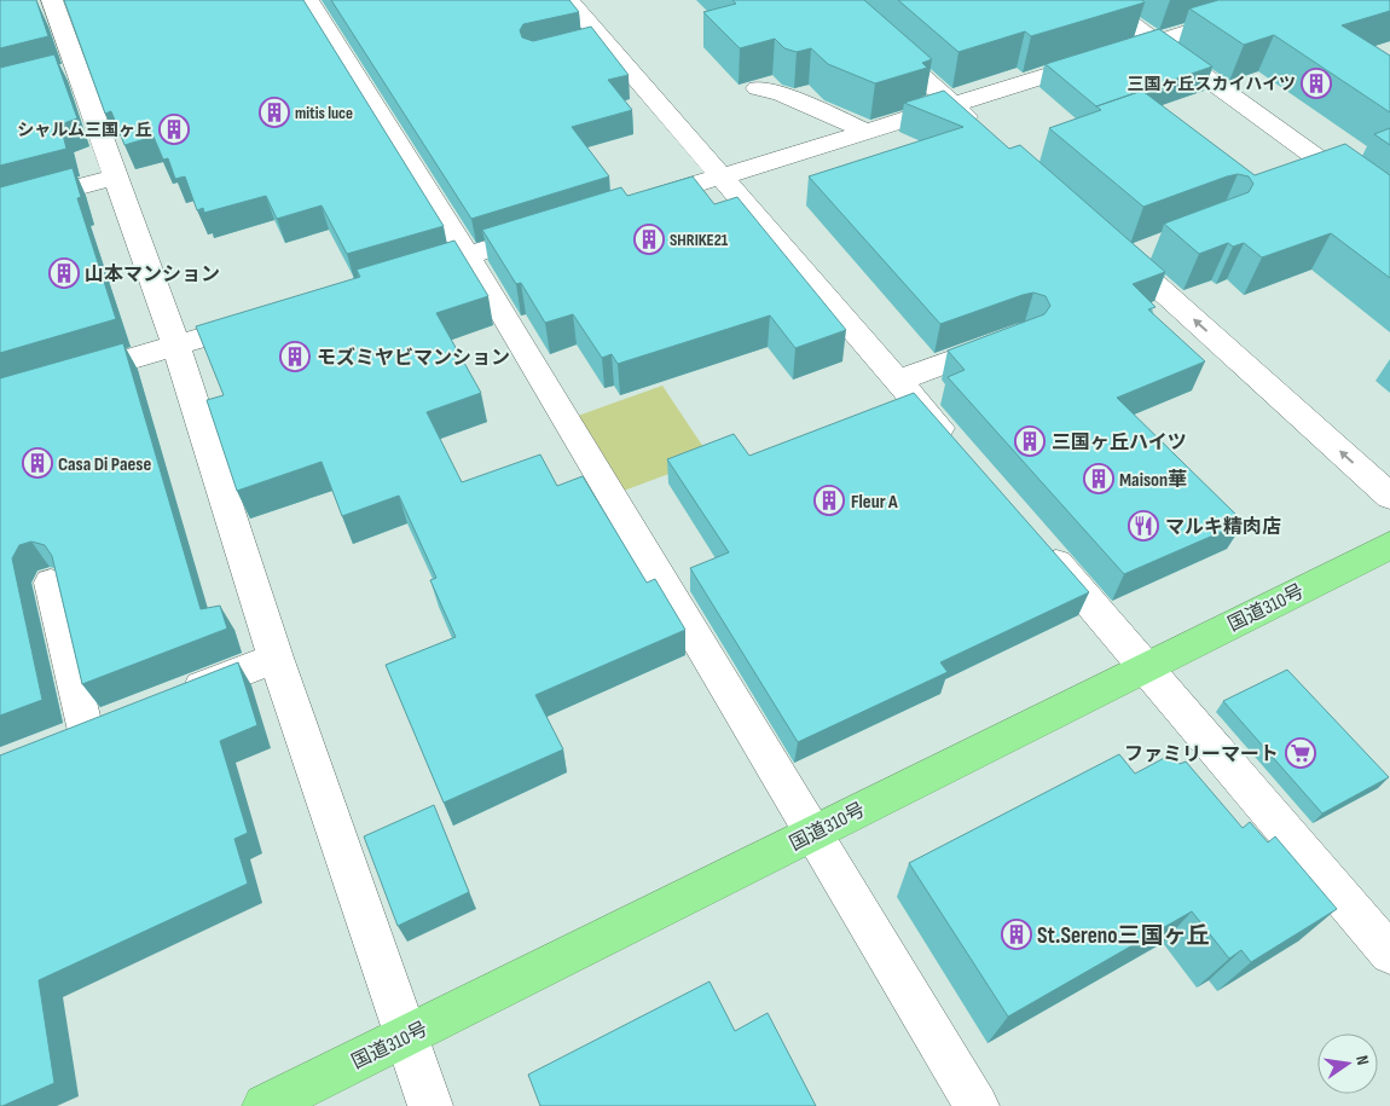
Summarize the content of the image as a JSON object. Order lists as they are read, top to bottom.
{
  "streets": {
    "highway": ["国道310号"]
  },
  "places": {
    "building": [
      "三国ヶ丘スカイハイツ",
      "mitis luce",
      "シャルム三国ヶ丘",
      "SHRIKE21",
      "山本マンション",
      "モズミヤビマンション",
      "三国ヶ丘ハイツ",
      "Casa Di Paese",
      "Maison華",
      "Fleur A",
      "St.Sereno三国ヶ丘"
    ],
    "restaurant": ["マルキ精肉店"],
    "supermarket": ["ファミリーマート"]
  },
  "north": "right"
}
